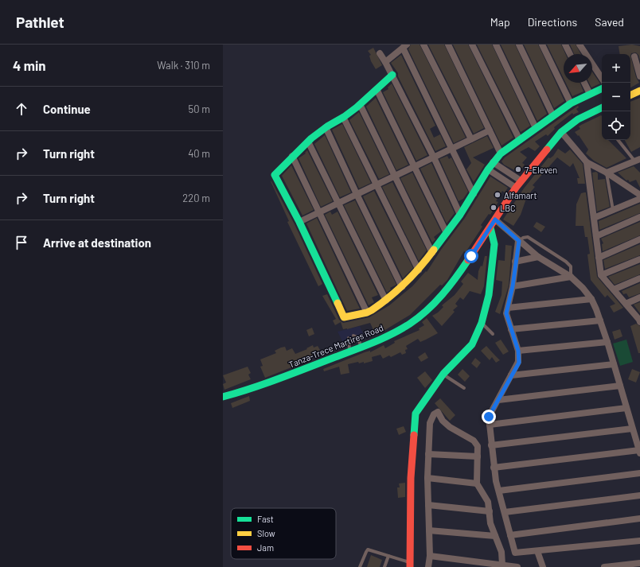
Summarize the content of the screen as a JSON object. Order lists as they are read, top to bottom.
{
  "streets": {
    "street": ["Tanza-Trece Martires Road"]
  },
  "places": ["7-Eleven", "Alfamart", "LBC"],
  "legend": ["Fast", "Slow", "Jam"],
  "north": "bottom left",
  "page": {
    "header": "Pathlet",
    "nav": ["Map", "Directions", "Saved"],
    "heading": ["4 min", "Walk · 310 m"],
    "map_buttons": ["+", "−"],
    "list": [
      ["Continue", "50 m"],
      ["Turn right", "40 m"],
      ["Turn right", "220 m"],
      "Arrive at destination"
    ]
  }
}
